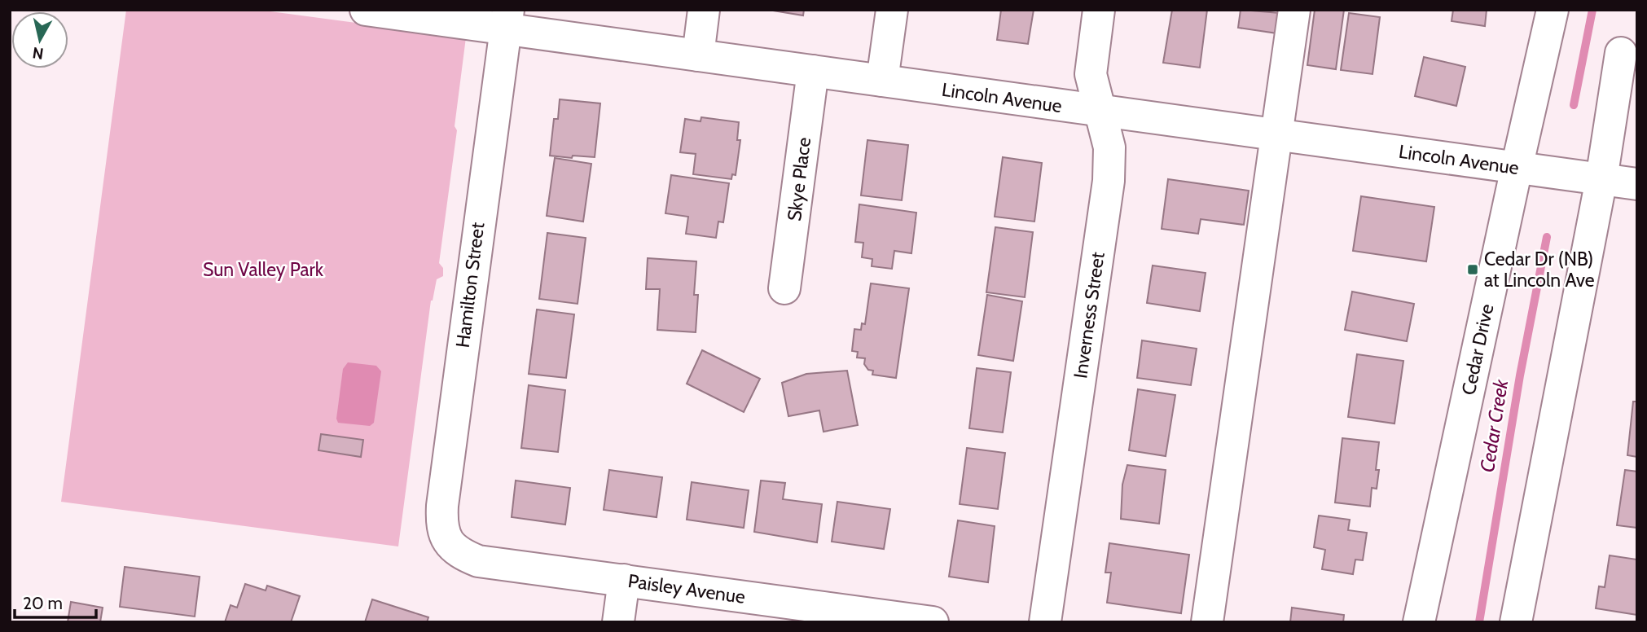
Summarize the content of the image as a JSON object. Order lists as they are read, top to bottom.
{
  "streets": {
    "street": [
      "Lincoln Avenue",
      "Skye Place",
      "Hamilton Street",
      "Inverness Street",
      "Cedar Drive",
      "Paisley Avenue"
    ]
  },
  "crossings": [
    ["Lincoln Avenue", "Skye Place"],
    ["Lincoln Avenue", "Hamilton Street"],
    ["Lincoln Avenue", "Inverness Street"],
    ["Lincoln Avenue", "Cedar Drive"],
    ["Hamilton Street", "Paisley Avenue"]
  ],
  "water": ["Cedar Creek"],
  "parks": ["Sun Valley Park"],
  "places": {
    "transit": ["Cedar Dr (NB) at Lincoln Ave"]
  },
  "scale_bar": "20 m",
  "north": "bottom"
}
